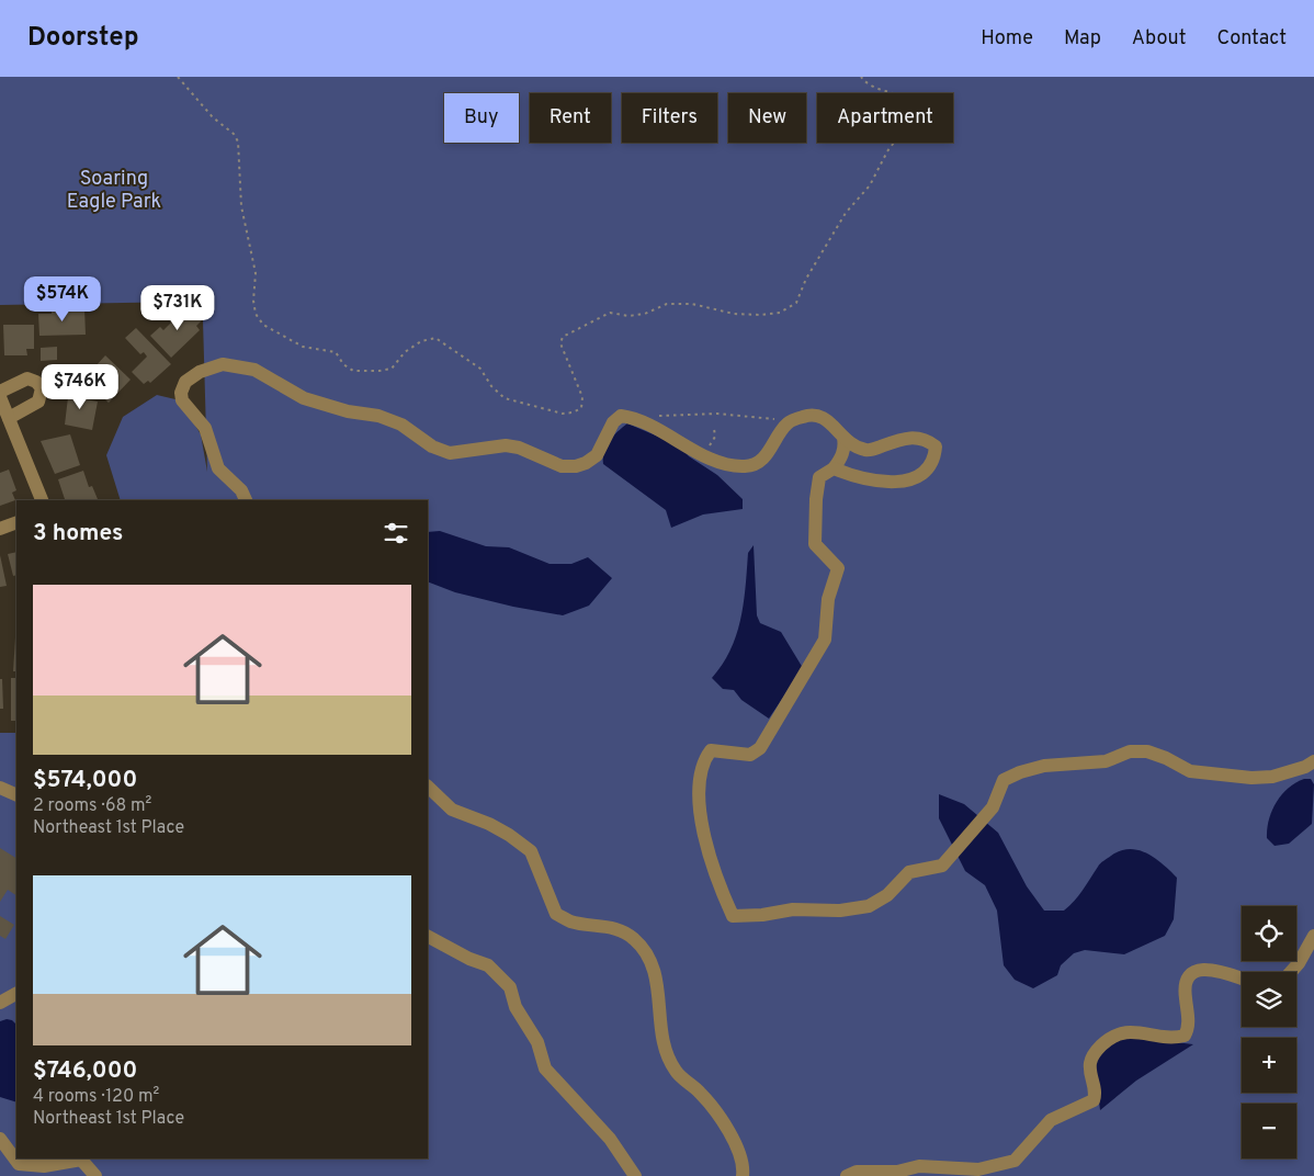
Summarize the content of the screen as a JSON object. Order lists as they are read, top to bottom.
{
  "parks": ["Soaring Eagle Park"],
  "page": {
    "header": "Doorstep",
    "nav": [
      "Home",
      "Map",
      "About",
      "Contact"
    ],
    "chip": [
      "Buy",
      "Rent",
      "Filters",
      "New",
      "Apartment"
    ],
    "price": ["$574K", "$731K", "$746K"],
    "heading": "3 homes",
    "list": [
      {
        "name": "$574,000",
        "note": "2 rooms · 68 m² · Northeast 1st Place"
      },
      {
        "name": "$746,000",
        "note": "4 rooms · 120 m² · Northeast 1st Place"
      }
    ],
    "map_buttons": ["+", "−"]
  }
}
